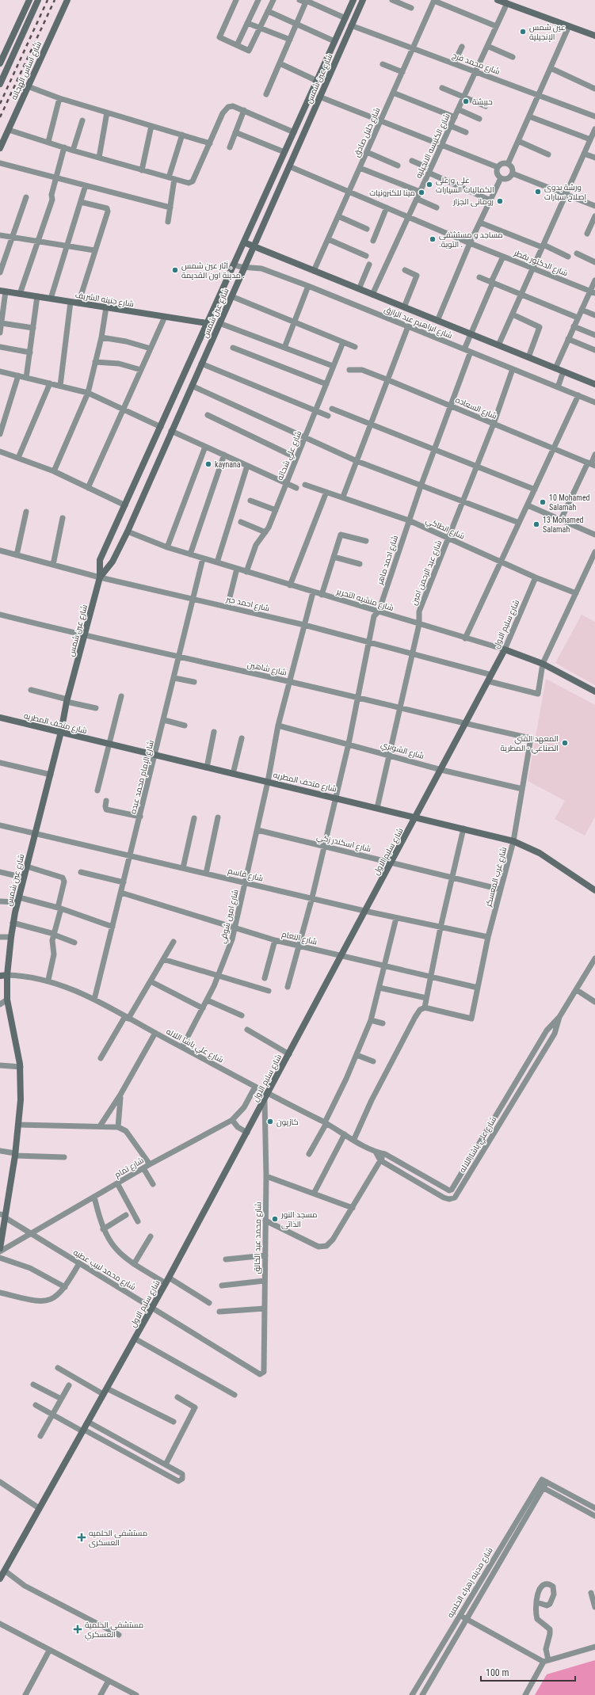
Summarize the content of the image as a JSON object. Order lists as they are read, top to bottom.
{
  "streets": {
    "main road": [
      "شارع اساس الهجانه",
      "شارع عين شمس",
      "شارع جنينه الشريف",
      "شارع ابراهيم عبد الرازق",
      "شارع منشيه التحرير",
      "شارع سليم الاول",
      "شارع متحف المطريه",
      "شارع علي باشا اللاله"
    ],
    "street": [
      "شارع محمد فرج",
      "شارع خليل صادق",
      "شارع الكنيسه الانجيليه",
      "شارع الدكتور بقطر",
      "شارع السعاده",
      "شارع علي شحاته",
      "شارع انطاكي",
      "شارع احمد ماهر",
      "شارع عبد الرحمن امين",
      "شارع احمد جبر",
      "شارع شاهين",
      "شارع الشوبري",
      "شارع الإمام محمد عبده",
      "شارع اسكندر زكي",
      "شارع قاسم",
      "شارع غرب المعسكر",
      "شارع امين شوقي",
      "شارع النعام",
      "شارع تمام",
      "شارع محمد عبد الخالق",
      "شارع محمد لبيب عطيه",
      "شارع مدينه زهراء الحلميه"
    ]
  },
  "crossings": [
    ["شارع محمد فرج", "شارع عين شمس"],
    ["شارع محمد فرج", "شارع خليل صادق"],
    ["شارع محمد فرج", "شارع الكنيسه الانجيليه"],
    ["شارع عين شمس", "شارع الدكتور بقطر"],
    ["شارع عين شمس", "شارع جنينه الشريف"],
    ["شارع عين شمس", "شارع ابراهيم عبد الرازق"],
    ["شارع عين شمس", "شارع منشيه التحرير"],
    ["شارع عين شمس", "شارع احمد جبر"],
    ["شارع عين شمس", "شارع شاهين"],
    ["شارع عين شمس", "شارع متحف المطريه"],
    ["شارع عين شمس", "شارع قاسم"],
    ["شارع عين شمس", "شارع علي باشا اللاله"],
    ["شارع عين شمس", "شارع محمد لبيب عطيه"],
    ["شارع خليل صادق", "شارع الدكتور بقطر"],
    ["شارع خليل صادق", "شارع ابراهيم عبد الرازق"],
    ["شارع الكنيسه الانجيليه", "شارع الدكتور بقطر"],
    ["شارع الكنيسه الانجيليه", "شارع ابراهيم عبد الرازق"],
    ["شارع ابراهيم عبد الرازق", "شارع احمد ماهر"],
    ["شارع ابراهيم عبد الرازق", "شارع عبد الرحمن امين"],
    ["شارع السعاده", "شارع احمد ماهر"],
    ["شارع السعاده", "شارع عبد الرحمن امين"],
    ["شارع علي شحاته", "شارع منشيه التحرير"],
    ["شارع انطاكي", "شارع احمد ماهر"],
    ["شارع انطاكي", "شارع عبد الرحمن امين"],
    ["شارع انطاكي", "شارع سليم الاول"],
    ["شارع احمد ماهر", "شارع منشيه التحرير"],
    ["شارع احمد ماهر", "شارع احمد جبر"],
    ["شارع احمد ماهر", "شارع شاهين"],
    ["شارع احمد ماهر", "شارع متحف المطريه"],
    ["شارع احمد ماهر", "شارع الشوبري"],
    ["شارع احمد ماهر", "شارع اسكندر زكي"],
    ["شارع احمد ماهر", "شارع قاسم"],
    ["شارع احمد ماهر", "شارع النعام"],
    ["شارع عبد الرحمن امين", "شارع منشيه التحرير"],
    ["شارع عبد الرحمن امين", "شارع احمد جبر"],
    ["شارع عبد الرحمن امين", "شارع شاهين"],
    ["شارع عبد الرحمن امين", "شارع متحف المطريه"],
    ["شارع عبد الرحمن امين", "شارع الشوبري"],
    ["شارع منشيه التحرير", "شارع احمد جبر"],
    ["شارع منشيه التحرير", "شارع سليم الاول"],
    ["شارع منشيه التحرير", "شارع الإمام محمد عبده"],
    ["شارع منشيه التحرير", "شارع امين شوقي"],
    ["شارع احمد جبر", "شارع سليم الاول"],
    ["شارع احمد جبر", "شارع الإمام محمد عبده"],
    ["شارع احمد جبر", "شارع امين شوقي"],
    ["شارع سليم الاول", "شارع شاهين"],
    ["شارع سليم الاول", "شارع متحف المطريه"],
    ["شارع سليم الاول", "شارع الشوبري"],
    ["شارع سليم الاول", "شارع اسكندر زكي"],
    ["شارع سليم الاول", "شارع قاسم"],
    ["شارع سليم الاول", "شارع النعام"],
    ["شارع سليم الاول", "شارع علي باشا اللاله"],
    ["شارع سليم الاول", "شارع محمد عبد الخالق"],
    ["شارع سليم الاول", "شارع محمد لبيب عطيه"],
    ["شارع شاهين", "شارع الإمام محمد عبده"],
    ["شارع شاهين", "شارع غرب المعسكر"],
    ["شارع شاهين", "شارع امين شوقي"],
    ["شارع متحف المطريه", "شارع الإمام محمد عبده"],
    ["شارع متحف المطريه", "شارع غرب المعسكر"],
    ["شارع متحف المطريه", "شارع امين شوقي"],
    ["شارع الشوبري", "شارع غرب المعسكر"],
    ["شارع الشوبري", "شارع امين شوقي"],
    ["شارع الإمام محمد عبده", "شارع قاسم"],
    ["شارع الإمام محمد عبده", "شارع النعام"],
    ["شارع الإمام محمد عبده", "شارع علي باشا اللاله"],
    ["شارع اسكندر زكي", "شارع غرب المعسكر"],
    ["شارع اسكندر زكي", "شارع امين شوقي"],
    ["شارع قاسم", "شارع غرب المعسكر"],
    ["شارع قاسم", "شارع امين شوقي"],
    ["شارع غرب المعسكر", "شارع النعام"],
    ["شارع امين شوقي", "شارع النعام"],
    ["شارع امين شوقي", "شارع علي باشا اللاله"],
    ["شارع علي باشا اللاله", "شارع تمام"],
    ["شارع تمام", "شارع محمد لبيب عطيه"],
    ["شارع محمد عبد الخالق", "شارع محمد لبيب عطيه"]
  ],
  "places": {
    "other": [
      "عين شمس الإنجيلية",
      "حبيشة",
      "على و على الكماليات السيارات",
      "ورشة بدوى إصلاح سبارات",
      "مينا للكنرونيات",
      "رومانى الجزار",
      "مساجد و مستشفى .التوبة .",
      "آثار عين شمس . مدينة اون القديمة .",
      "kaynana",
      "10 Mohamed Salamah",
      "13 Mohamed Salamah",
      "المعهد الفني الصناعي - المطرية",
      "كازيون",
      "مسجد النور الذاتى"
    ],
    "health": ["مستشفى الحلميه العسكرى", "مستشفي الحلمية العسكري"]
  },
  "scale_bar": "100 m"
}
